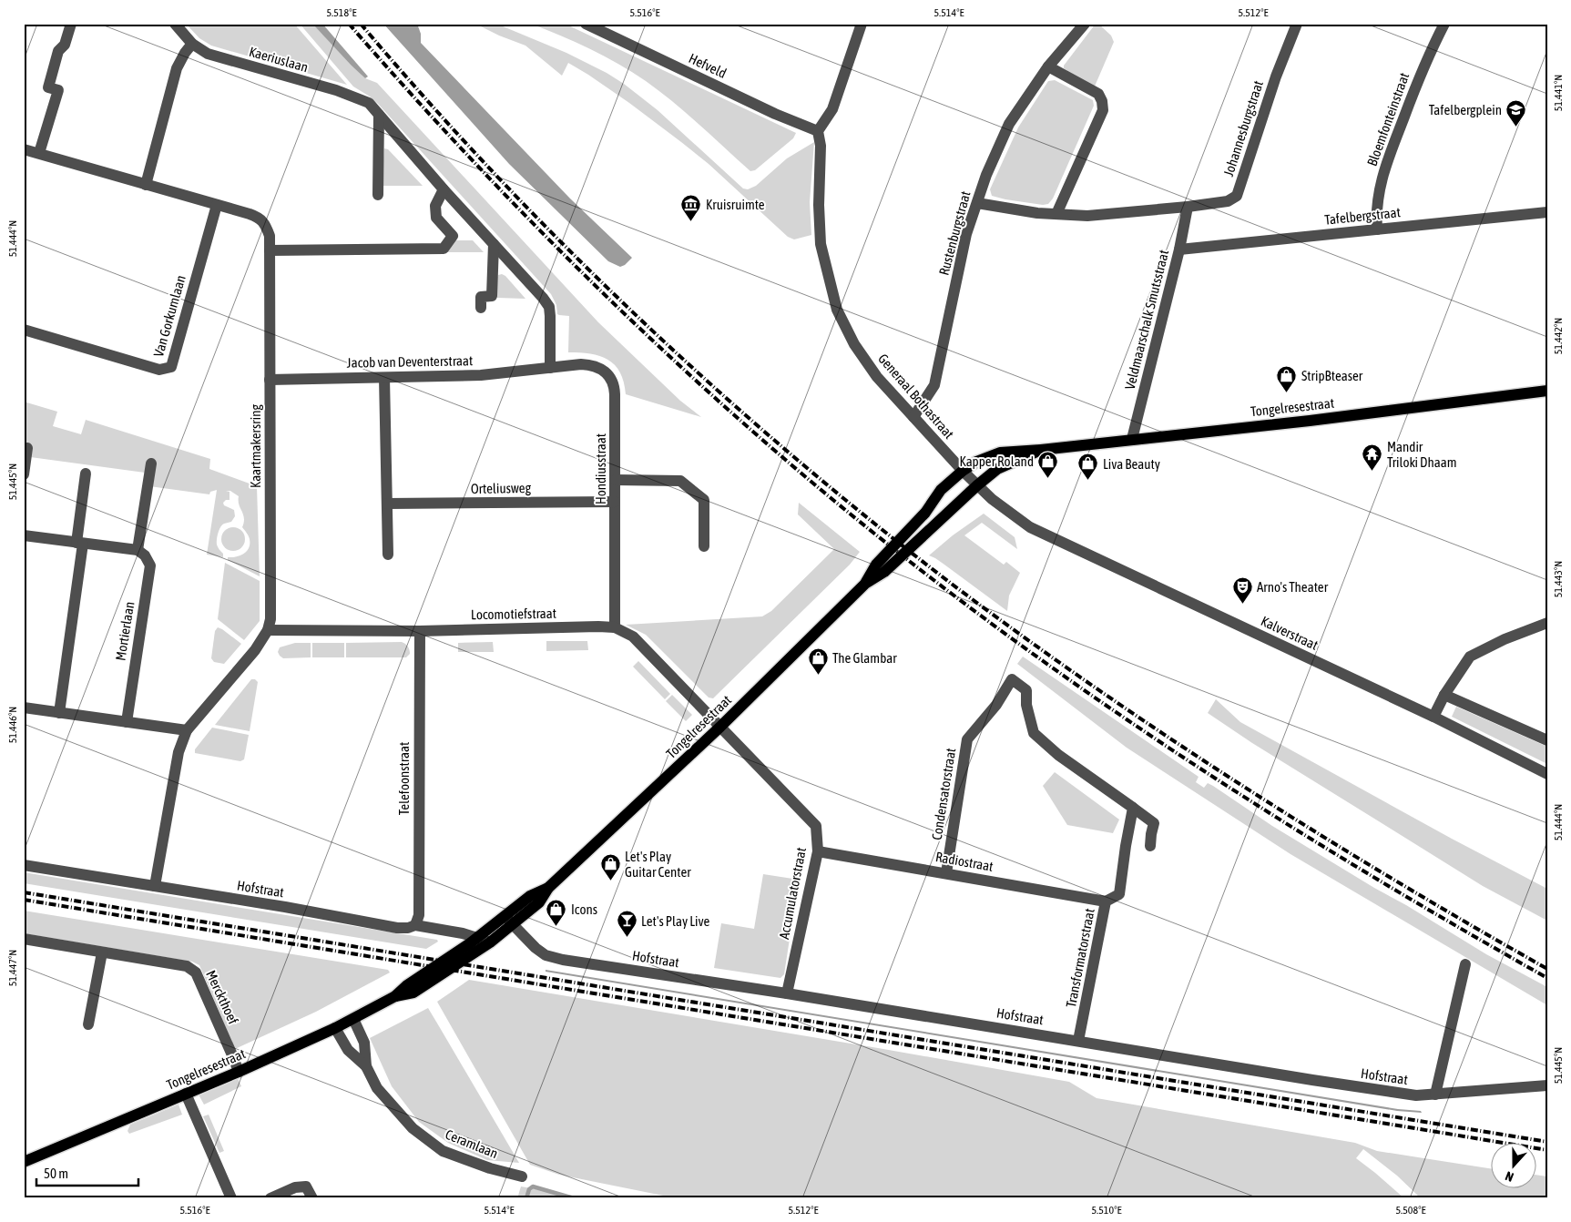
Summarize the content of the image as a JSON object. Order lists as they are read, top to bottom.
{
  "streets": {
    "main road": ["Tongelresestraat"],
    "street": [
      "Kaeriuslaan",
      "Hefveld",
      "Bloemfonteinstraat",
      "Johannesburgstraat",
      "Tafelbergstraat",
      "Rustenburgstraat",
      "Van Gorkumlaan",
      "Veldmaarschalk Smutsstraat",
      "Jacob van Deventerstraat",
      "Generaal Bothastraat",
      "Kaartmakersring",
      "Hondiusstraat",
      "Orteliusweg",
      "Locomotiefstraat",
      "Mortierlaan",
      "Kalverstraat",
      "Telefoonstraat",
      "Condensatorstraat",
      "Radiostraat",
      "Hofstraat",
      "Accumulatorstraat",
      "Transformatorstraat",
      "Merckthoef",
      "Ceramlaan"
    ]
  },
  "crossings": [
    ["Kaeriuslaan", "Jacob van Deventerstraat"],
    ["Kaeriuslaan", "Hondiusstraat"],
    ["Hefveld", "Generaal Bothastraat"],
    ["Bloemfonteinstraat", "Tafelbergstraat"],
    ["Johannesburgstraat", "Veldmaarschalk Smutsstraat"],
    ["Tafelbergstraat", "Veldmaarschalk Smutsstraat"],
    ["Rustenburgstraat", "Generaal Bothastraat"],
    ["Van Gorkumlaan", "Kaartmakersring"],
    ["Veldmaarschalk Smutsstraat", "Tongelresestraat"],
    ["Jacob van Deventerstraat", "Kaartmakersring"],
    ["Jacob van Deventerstraat", "Hondiusstraat"],
    ["Generaal Bothastraat", "Tongelresestraat"],
    ["Generaal Bothastraat", "Kalverstraat"],
    ["Tongelresestraat", "Locomotiefstraat"],
    ["Tongelresestraat", "Kalverstraat"],
    ["Tongelresestraat", "Hofstraat"],
    ["Tongelresestraat", "Accumulatorstraat"],
    ["Tongelresestraat", "Merckthoef"],
    ["Tongelresestraat", "Ceramlaan"],
    ["Kaartmakersring", "Locomotiefstraat"],
    ["Kaartmakersring", "Hofstraat"],
    ["Hondiusstraat", "Orteliusweg"],
    ["Hondiusstraat", "Locomotiefstraat"],
    ["Locomotiefstraat", "Telefoonstraat"],
    ["Locomotiefstraat", "Accumulatorstraat"],
    ["Telefoonstraat", "Hofstraat"],
    ["Condensatorstraat", "Radiostraat"],
    ["Condensatorstraat", "Transformatorstraat"],
    ["Radiostraat", "Accumulatorstraat"],
    ["Radiostraat", "Transformatorstraat"],
    ["Hofstraat", "Accumulatorstraat"],
    ["Hofstraat", "Transformatorstraat"]
  ],
  "places": {
    "school or university": ["Tafelbergplein"],
    "museum": ["Kruisruimte"],
    "shop": [
      "StripBteaser",
      "Kapper Roland",
      "Liva Beauty",
      "The Glambar",
      "Let's Play Guitar Center",
      "Icons"
    ],
    "temple": ["Mandir Triloki Dhaam"],
    "theatre": ["Arno's Theater"],
    "bar": ["Let's Play Live"]
  },
  "scale_bar": "50 m",
  "north": "bottom",
  "coordinates": [
    "5.518°E",
    "5.516°E",
    "5.514°E",
    "5.512°E",
    "51.441°N",
    "51.444°N",
    "51.442°N",
    "51.445°N",
    "51.443°N",
    "51.446°N",
    "51.447°N",
    "5.510°E",
    "5.508°E"
  ]
}
